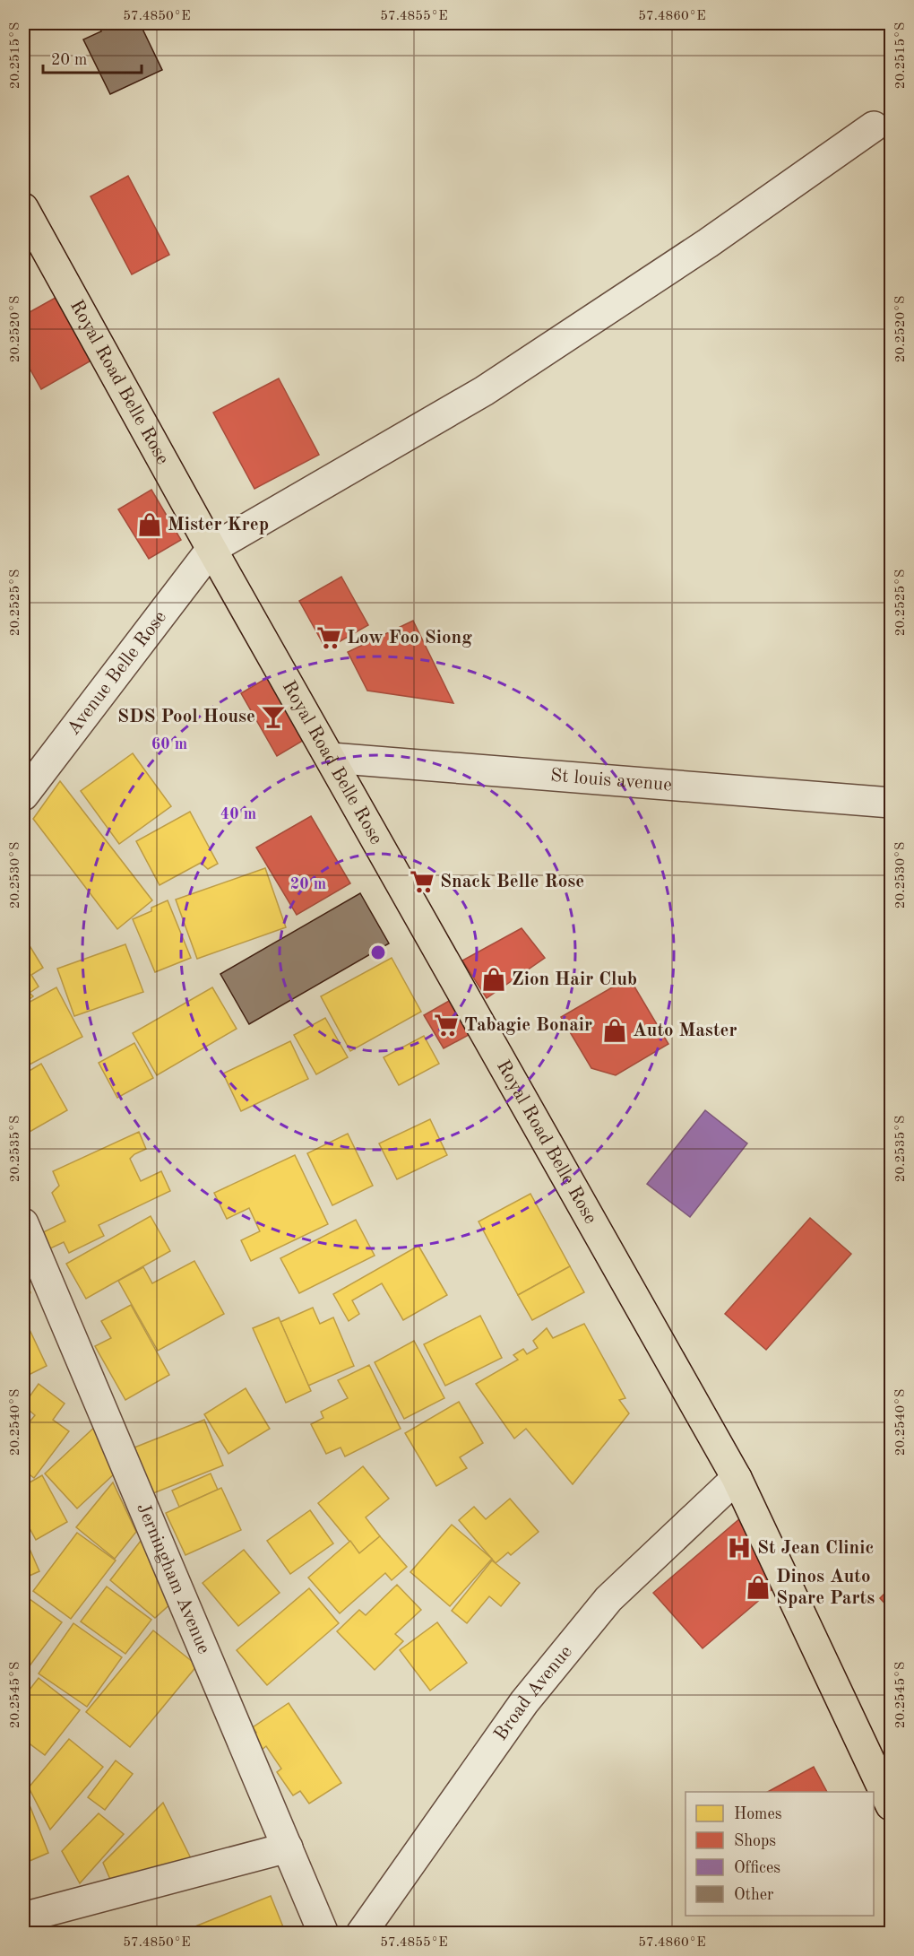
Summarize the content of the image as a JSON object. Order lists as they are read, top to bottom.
{
  "streets": {
    "main road": ["Royal Road Belle Rose"],
    "street": [
      "Avenue Belle Rose",
      "St louis avenue",
      "Jerningham Avenue",
      "Broad Avenue"
    ]
  },
  "crossings": [
    ["Royal Road Belle Rose", "Avenue Belle Rose"],
    ["Royal Road Belle Rose", "St louis avenue"],
    ["Royal Road Belle Rose", "Broad Avenue"]
  ],
  "places": {
    "shop": [
      "Mister Krep",
      "Zion Hair Club",
      "Auto Master",
      "Dinos Auto Spare Parts"
    ],
    "supermarket": ["Low Foo Siong", "Snack Belle Rose", "Tabagie Bonair"],
    "bar": ["SDS Pool House"],
    "hospital": ["St Jean Clinic"]
  },
  "legend": [
    "Homes",
    "Shops",
    "Offices",
    "Other"
  ],
  "scale_bar": "20 m",
  "coordinates": [
    "57.4850°E",
    "57.4855°E",
    "57.4860°E",
    "20.2515°S",
    "20.2520°S",
    "20.2525°S",
    "20.2530°S",
    "20.2535°S",
    "20.2540°S",
    "20.2545°S"
  ],
  "rings": ["60 m", "40 m", "20 m"]
}
